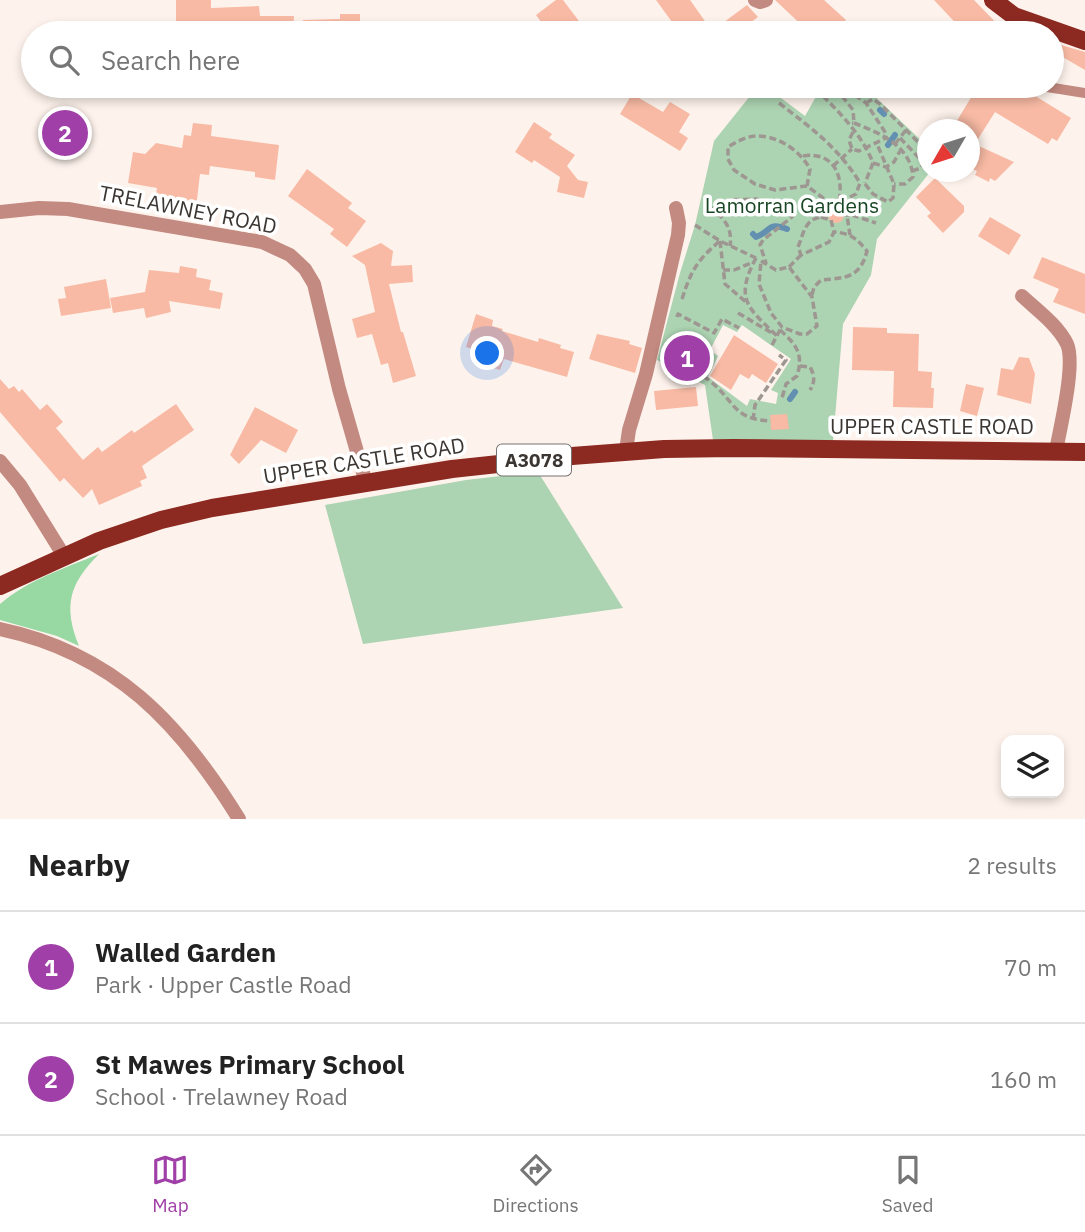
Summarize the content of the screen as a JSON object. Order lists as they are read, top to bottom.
{
  "streets": {
    "main road": ["UPPER CASTLE ROAD", "A3078"],
    "street": ["TRELAWNEY ROAD"]
  },
  "crossings": [
    ["TRELAWNEY ROAD", "UPPER CASTLE ROAD"]
  ],
  "parks": ["Lamorran Gardens"],
  "north": "bottom left",
  "page": {
    "search": "Search here",
    "pins": ["2", "1"],
    "heading": ["Nearby", "2 results"],
    "list": [
      {
        "mark": "1",
        "name": "Walled Garden",
        "note": "Park · Upper Castle Road",
        "value": "70 m"
      },
      {
        "mark": "2",
        "name": "St Mawes Primary School",
        "note": "School · Trelawney Road",
        "value": "160 m"
      }
    ],
    "nav": ["Map", "Directions", "Saved"]
  }
}
